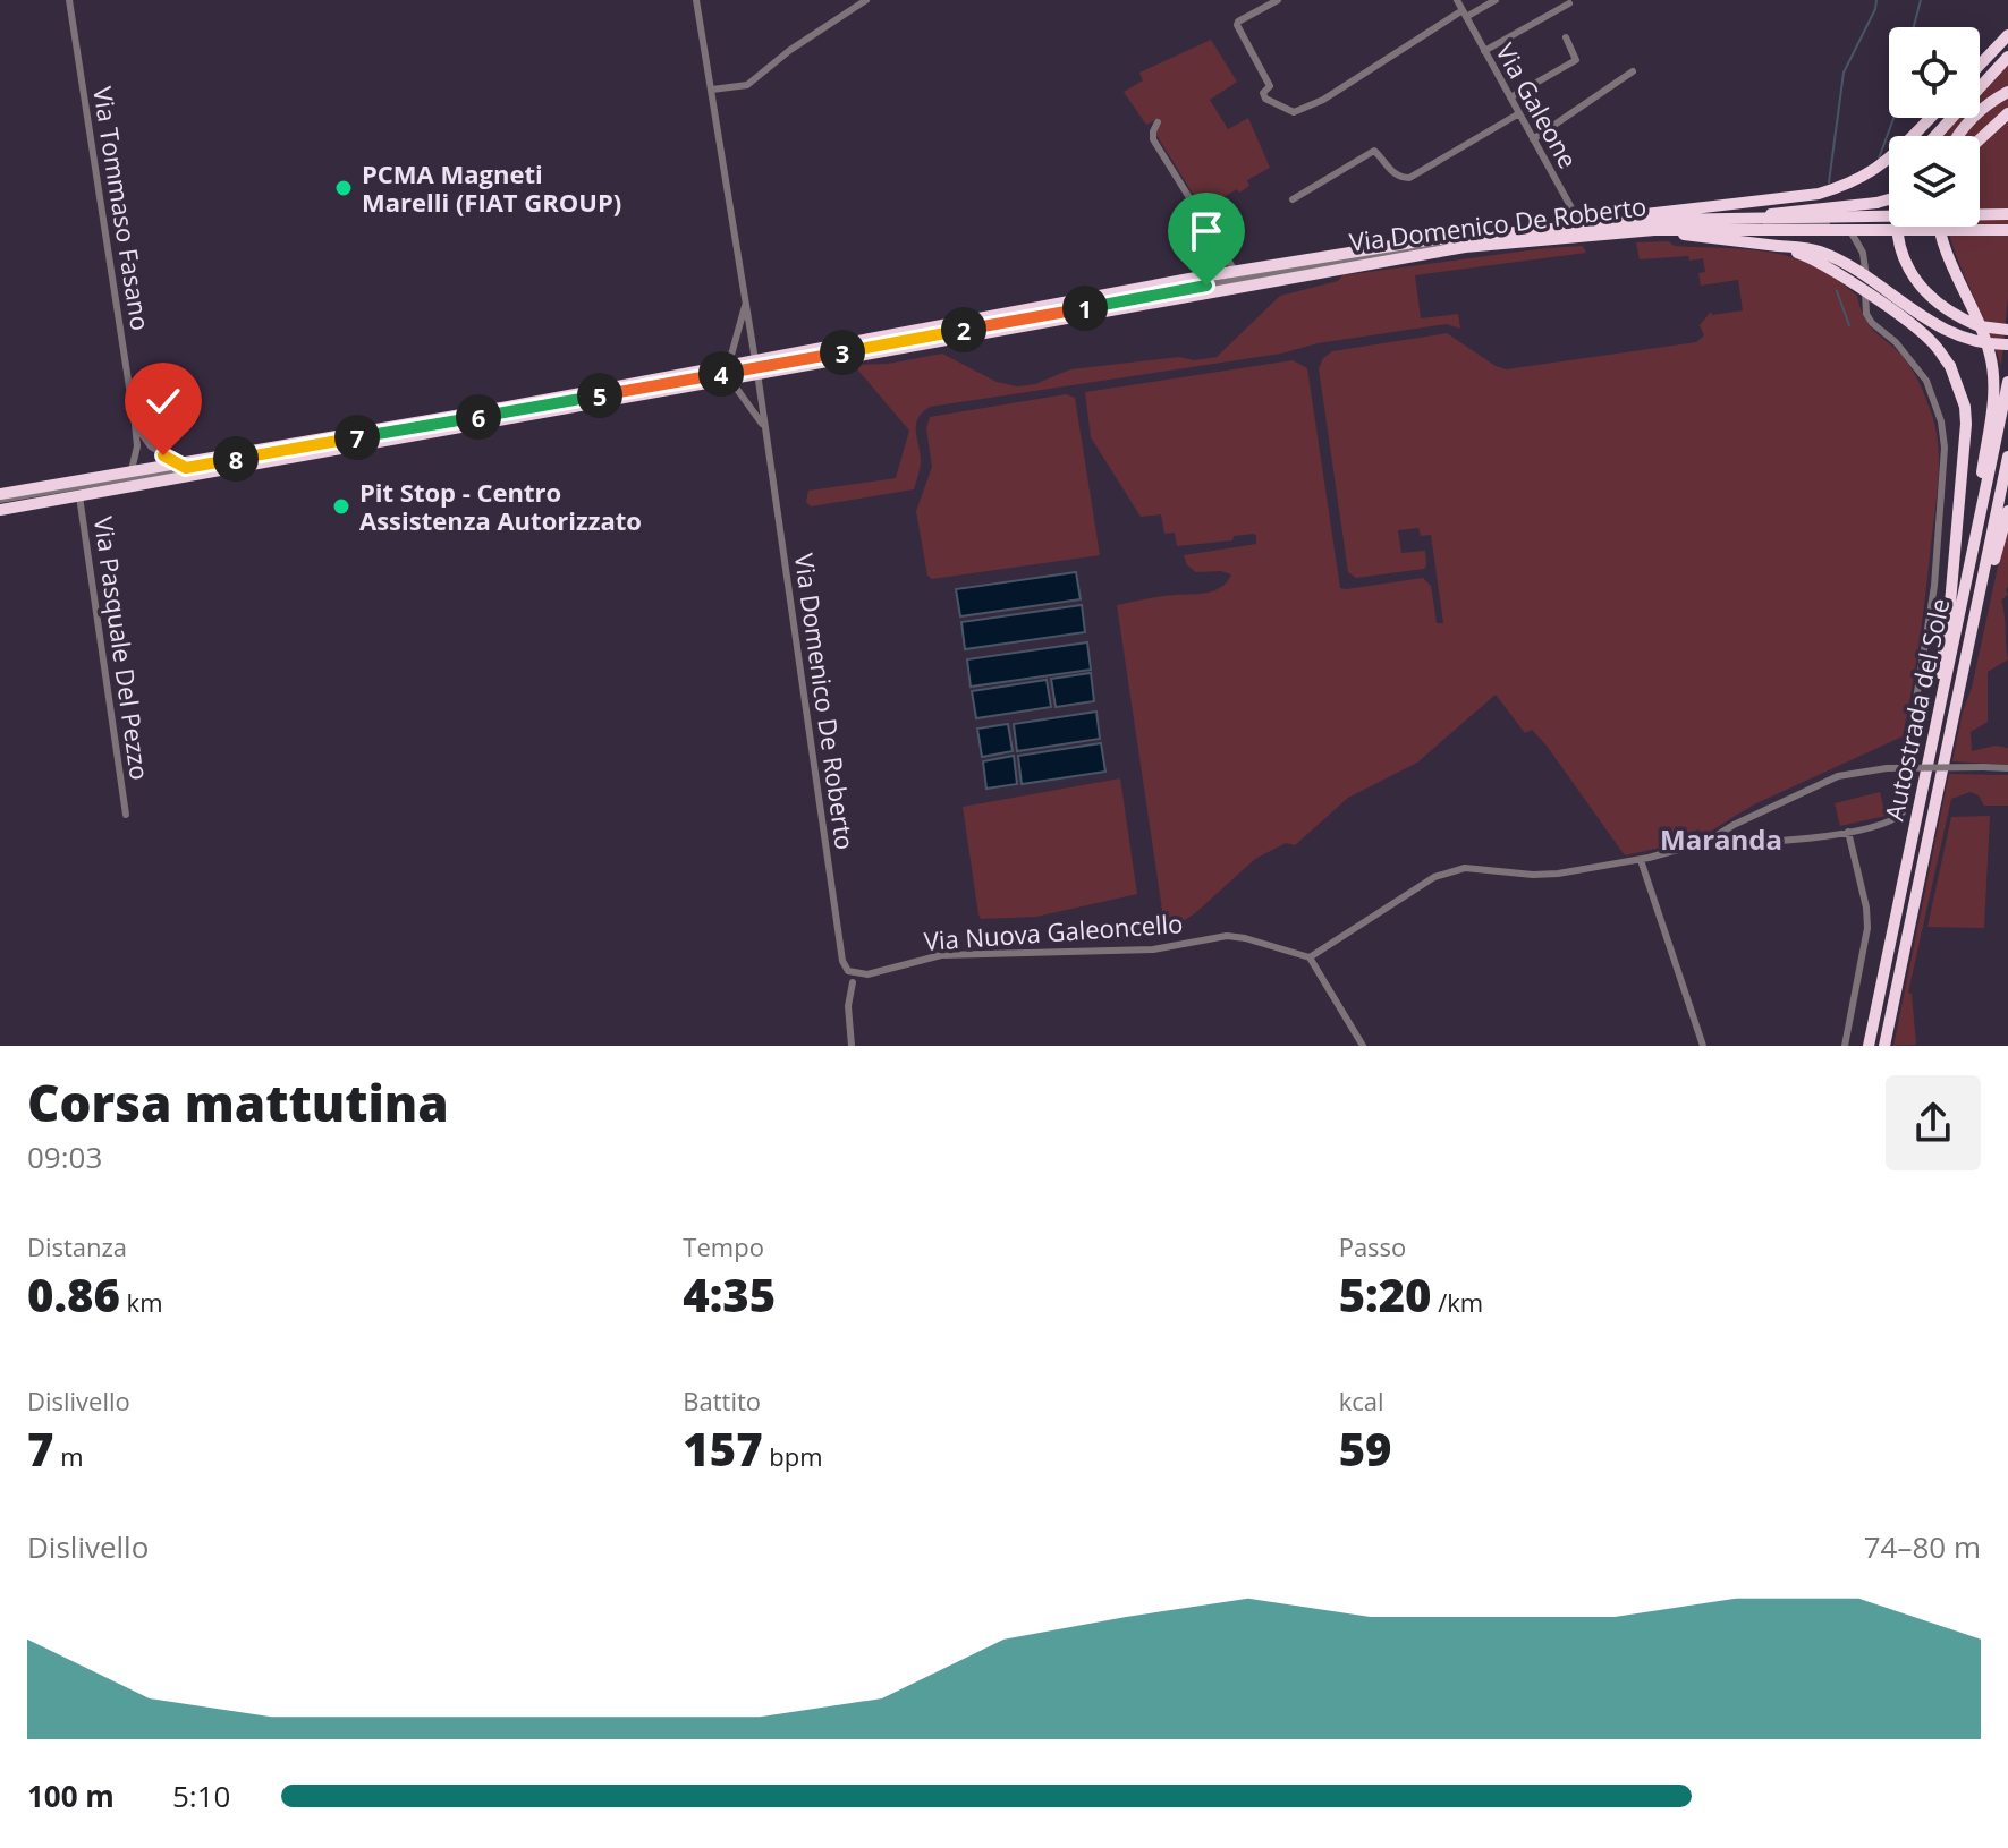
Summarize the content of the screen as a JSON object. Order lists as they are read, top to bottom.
{
  "streets": {
    "highway": ["Autostrada del Sole"],
    "street": [
      "Via Galeone",
      "Via Tommaso Fasano",
      "Via Domenico De Roberto",
      "Via Pasquale Del Pezzo",
      "Via Nuova Galeoncello"
    ]
  },
  "crossings": [
    ["Via Galeone", "Via Domenico De Roberto"],
    ["Via Tommaso Fasano", "Via Domenico De Roberto"],
    ["Via Domenico De Roberto", "Via Pasquale Del Pezzo"],
    ["Via Domenico De Roberto", "Via Nuova Galeoncello"]
  ],
  "districts": ["Maranda"],
  "places": ["PCMA Magneti Marelli (FIAT GROUP)", "Pit Stop - Centro Assistenza Autorizzato"],
  "page": {
    "pins": [
      "1",
      "2",
      "3",
      "4",
      "5",
      "6",
      "7",
      "8"
    ],
    "heading": ["Corsa mattutina", "09:03"],
    "stats": [
      ["Distanza", "0.86 km"],
      ["Tempo", "4:35"],
      ["Passo", "5:20 /km"],
      ["Dislivello", "7 m"],
      ["Battito", "157 bpm"],
      ["kcal", "59"]
    ],
    "chart": ["Dislivello", "74–80 m"],
    "list": [
      {
        "name": "100 m",
        "note": "5:10"
      }
    ]
  }
}
